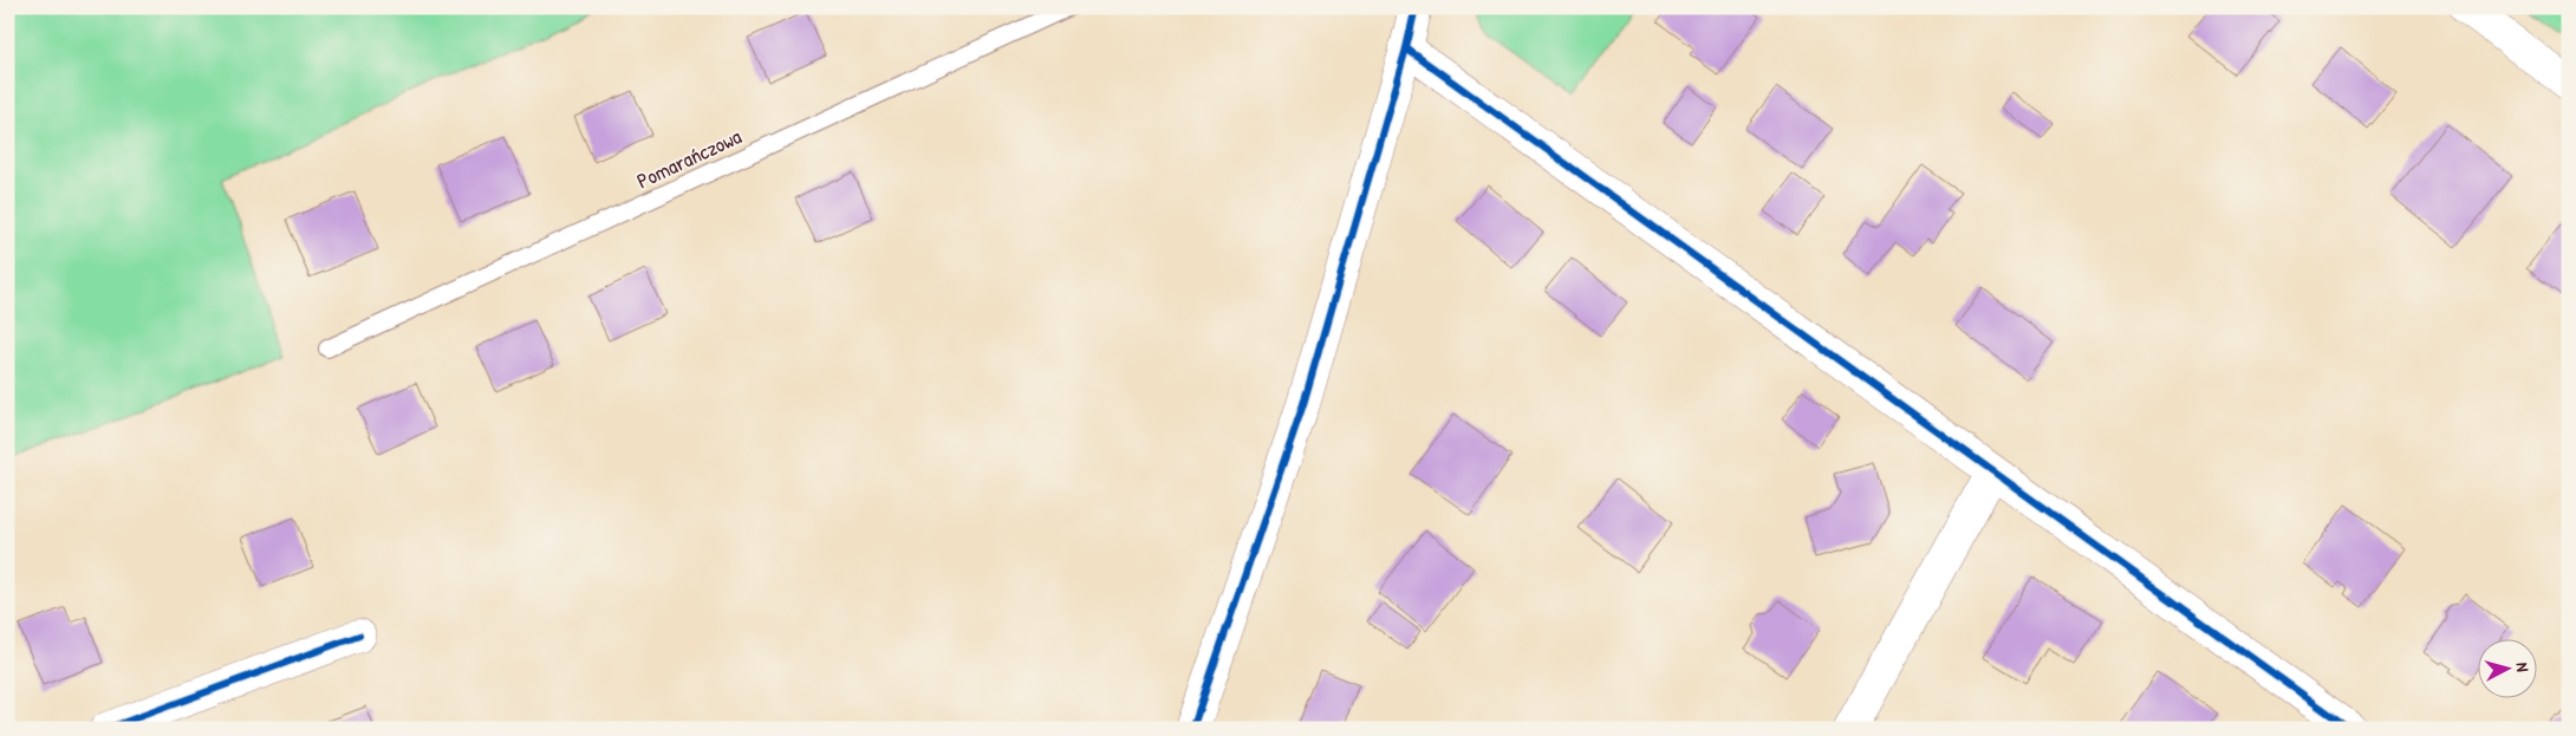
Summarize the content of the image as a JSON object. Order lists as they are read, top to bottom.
{
  "streets": {
    "lane": ["Pomarańczowa"]
  },
  "north": "right"
}
